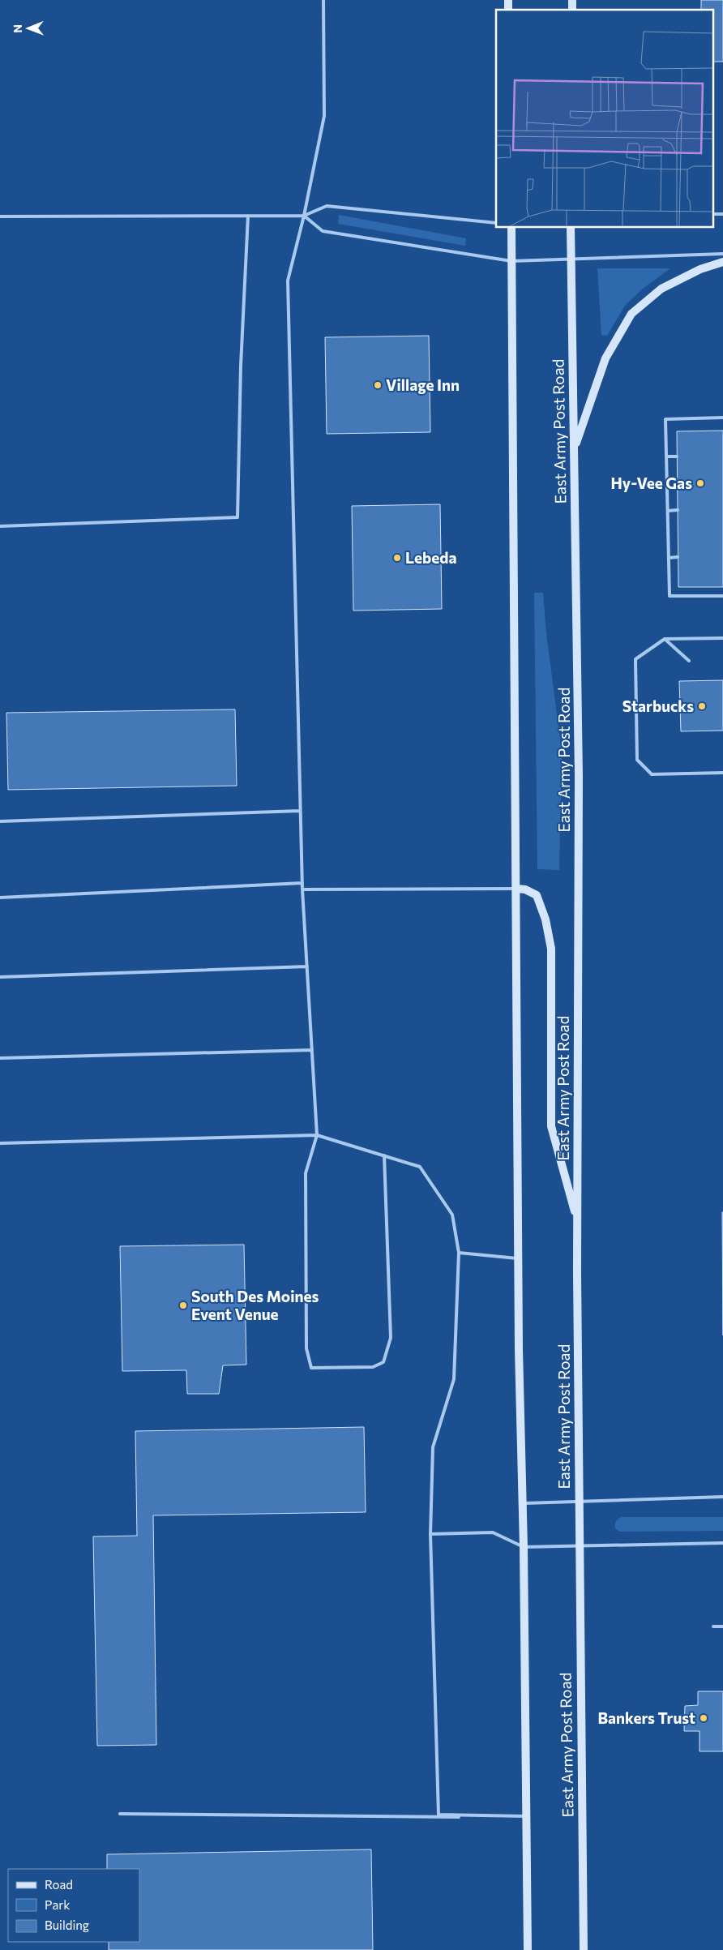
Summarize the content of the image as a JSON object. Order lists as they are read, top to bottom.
{
  "streets": {
    "main road": ["East Army Post Road"]
  },
  "places": [
    "Village Inn",
    "Hy-Vee Gas",
    "Lebeda",
    "Starbucks",
    "South Des Moines Event Venue",
    "Bankers Trust"
  ],
  "legend": ["Road", "Park", "Building"],
  "north": "left"
}
